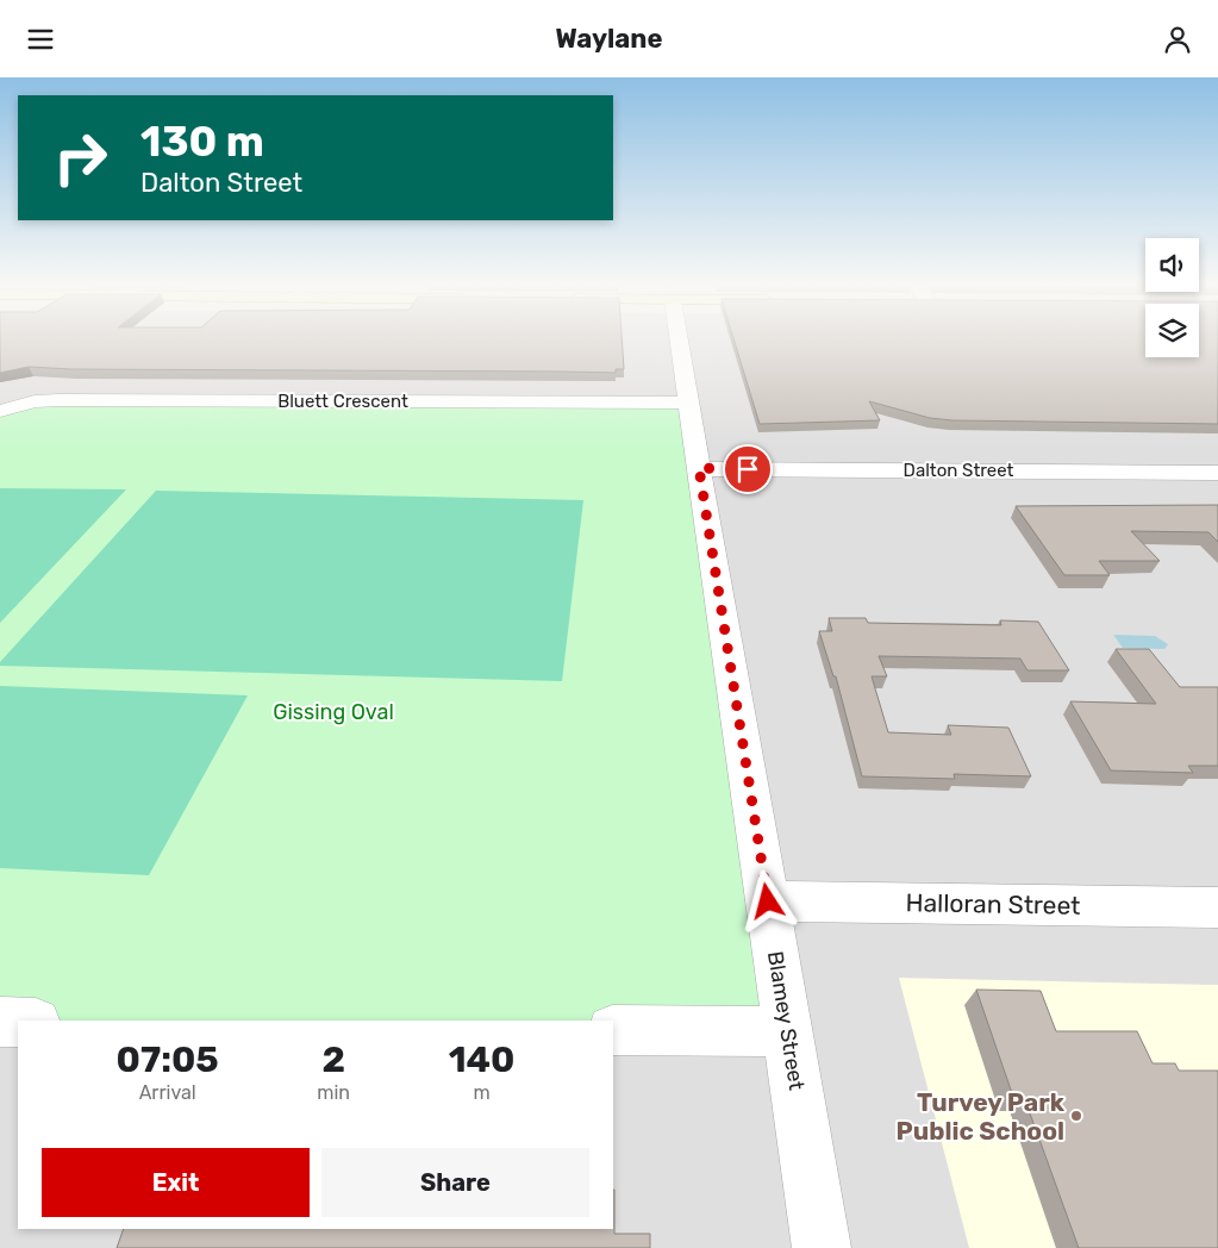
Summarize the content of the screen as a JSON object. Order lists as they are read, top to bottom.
{
  "streets": {
    "street": [
      "Bluett Crescent",
      "Dalton Street",
      "Halloran Street",
      "Blamey Street"
    ]
  },
  "crossings": [
    ["Bluett Crescent", "Blamey Street"],
    ["Dalton Street", "Blamey Street"],
    ["Halloran Street", "Blamey Street"]
  ],
  "parks": ["Gissing Oval"],
  "places": ["Turvey Park Public School"],
  "page": {
    "header": "Waylane",
    "turn": ["130 m", "Dalton Street"],
    "eta": [
      "07:05",
      "Arrival",
      "2",
      "min",
      "140",
      "m"
    ],
    "buttons": ["Exit", "Share"]
  }
}
